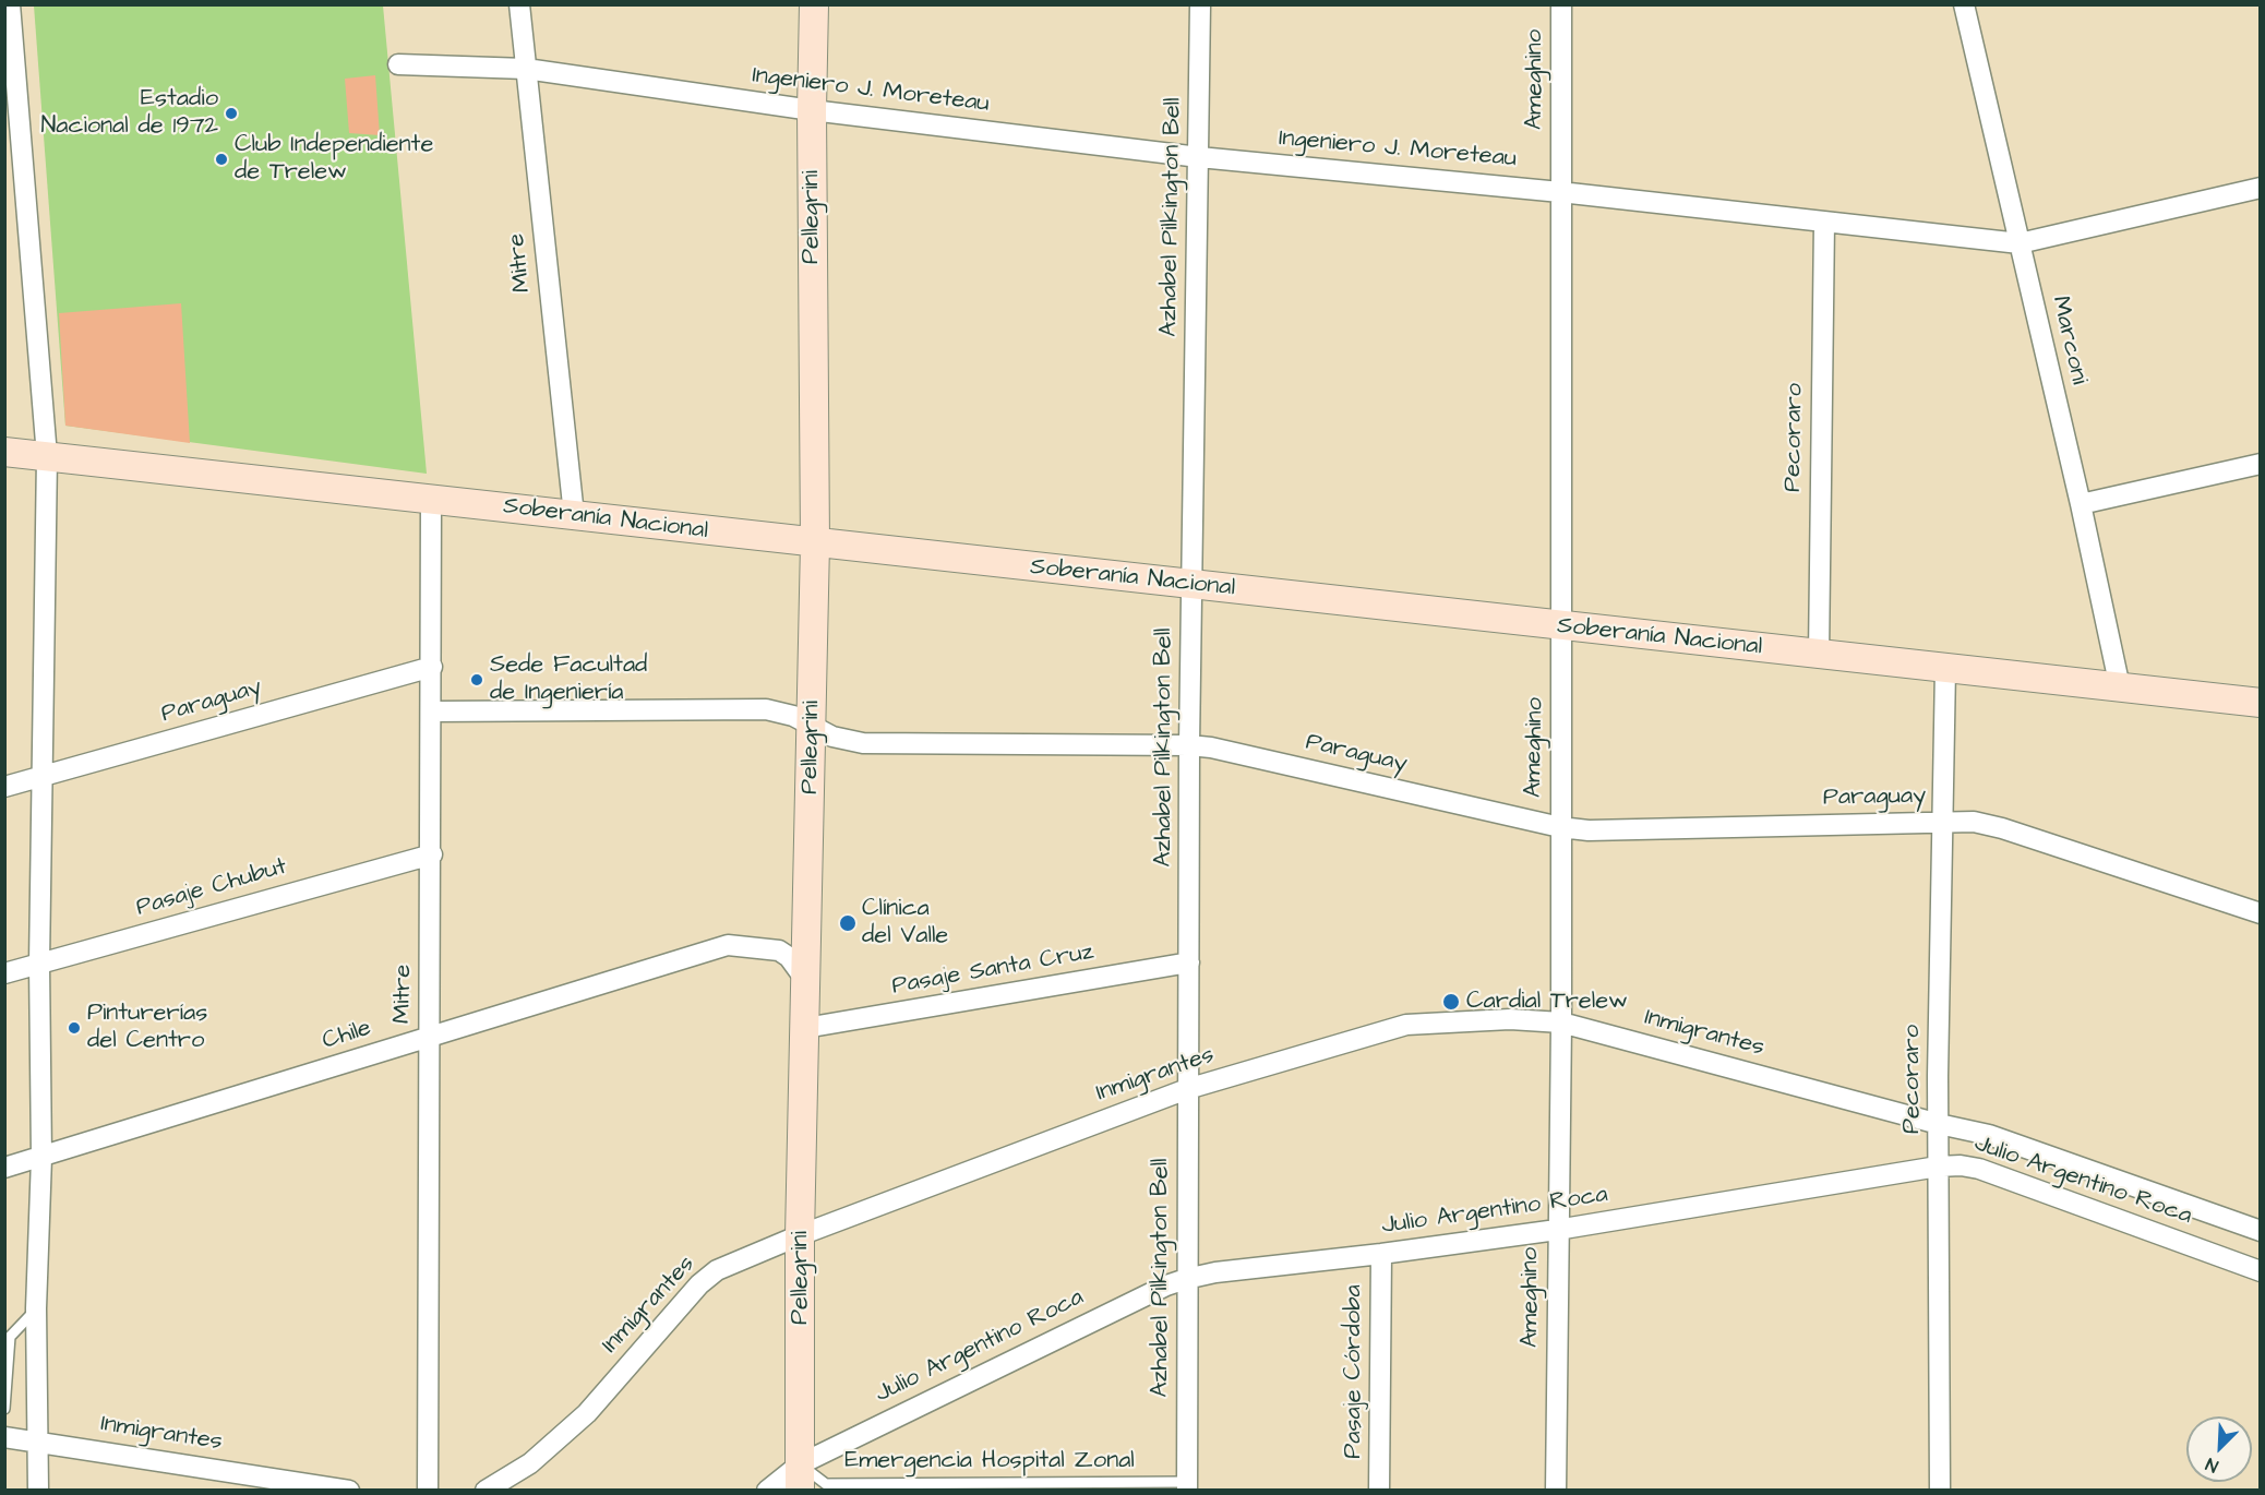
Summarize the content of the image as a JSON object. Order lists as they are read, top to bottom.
{
  "streets": {
    "street": [
      "Ameghino",
      "Ingeniero J. Moreteau",
      "Pellegrini",
      "Azhabel Pilkington Bell",
      "Mitre",
      "Marconi",
      "Pecoraro",
      "Soberanía Nacional",
      "Paraguay",
      "Pasaje Chubut",
      "Pasaje Santa Cruz",
      "Inmigrantes",
      "Chile",
      "Julio Argentino Roca",
      "Pasaje Córdoba"
    ],
    "lane": ["Emergencia Hospital Zonal"]
  },
  "crossings": [
    ["Ameghino", "Ingeniero J. Moreteau"],
    ["Ameghino", "Soberanía Nacional"],
    ["Ameghino", "Paraguay"],
    ["Ameghino", "Inmigrantes"],
    ["Ameghino", "Julio Argentino Roca"],
    ["Ingeniero J. Moreteau", "Pellegrini"],
    ["Ingeniero J. Moreteau", "Azhabel Pilkington Bell"],
    ["Ingeniero J. Moreteau", "Mitre"],
    ["Ingeniero J. Moreteau", "Marconi"],
    ["Ingeniero J. Moreteau", "Pecoraro"],
    ["Pellegrini", "Soberanía Nacional"],
    ["Pellegrini", "Paraguay"],
    ["Pellegrini", "Pasaje Santa Cruz"],
    ["Pellegrini", "Inmigrantes"],
    ["Pellegrini", "Chile"],
    ["Pellegrini", "Julio Argentino Roca"],
    ["Pellegrini", "Emergencia Hospital Zonal"],
    ["Azhabel Pilkington Bell", "Soberanía Nacional"],
    ["Azhabel Pilkington Bell", "Paraguay"],
    ["Azhabel Pilkington Bell", "Pasaje Santa Cruz"],
    ["Azhabel Pilkington Bell", "Inmigrantes"],
    ["Azhabel Pilkington Bell", "Julio Argentino Roca"],
    ["Azhabel Pilkington Bell", "Emergencia Hospital Zonal"],
    ["Mitre", "Soberanía Nacional"],
    ["Mitre", "Paraguay"],
    ["Mitre", "Pasaje Chubut"],
    ["Mitre", "Chile"],
    ["Marconi", "Soberanía Nacional"],
    ["Pecoraro", "Soberanía Nacional"],
    ["Pecoraro", "Paraguay"],
    ["Pecoraro", "Inmigrantes"],
    ["Pecoraro", "Julio Argentino Roca"],
    ["Inmigrantes", "Julio Argentino Roca"],
    ["Julio Argentino Roca", "Pasaje Córdoba"],
    ["Julio Argentino Roca", "Emergencia Hospital Zonal"]
  ],
  "places": [
    "Estadio Nacional de 1972",
    "Club Independiente de Trelew",
    "Sede Facultad de Ingeniería",
    "Clínica del Valle",
    "Cardial Trelew",
    "Pinturerías del Centro"
  ],
  "north": "bottom left"
}
